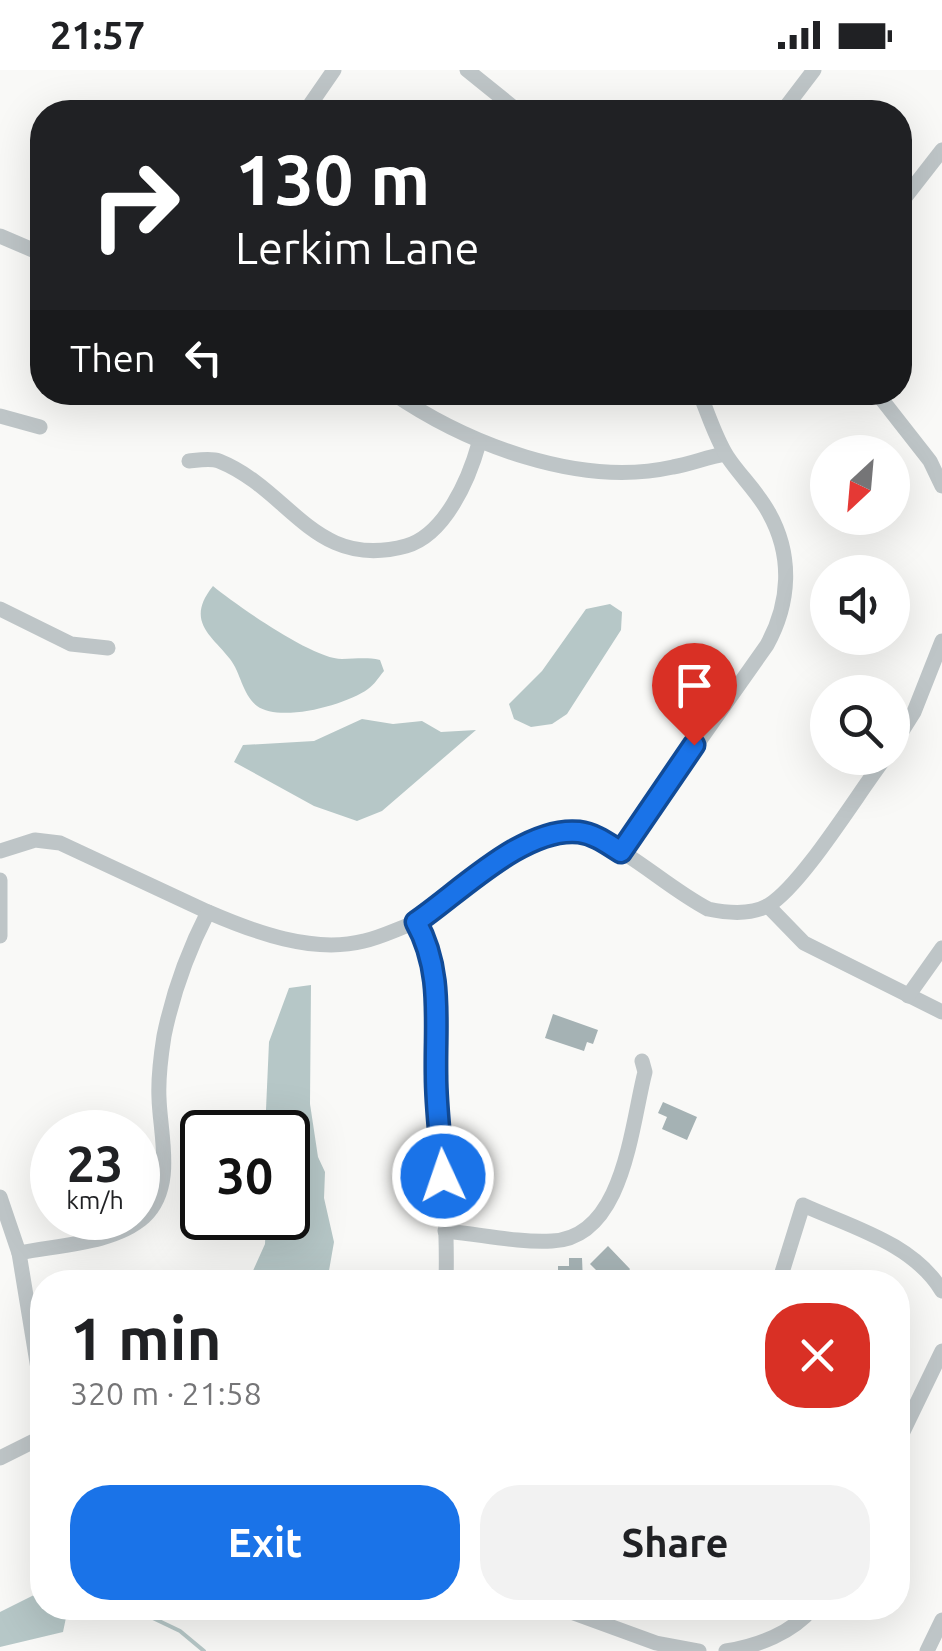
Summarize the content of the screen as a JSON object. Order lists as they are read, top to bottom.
{
  "north": "bottom left",
  "page": {
    "status": "21:57",
    "turn": ["130 m", "Lerkim Lane"],
    "then": "Then",
    "speed": "23 km/h",
    "limit": "30",
    "heading": ["1 min", "320 m · 21:58"],
    "buttons": ["Exit", "Share"]
  }
}
